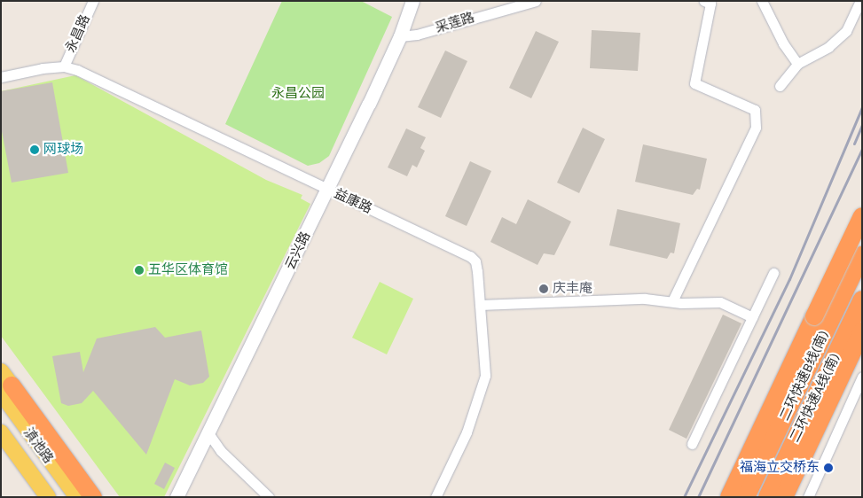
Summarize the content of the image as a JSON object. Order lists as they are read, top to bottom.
{
  "streets": {
    "highway": ["二环快速B线(南)", "二环快速A线(南)"],
    "main road": ["滇池路"],
    "street": [
      "采莲路",
      "永昌路",
      "益康路",
      "云兴路"
    ]
  },
  "crossings": [
    ["采莲路", "云兴路"],
    ["永昌路", "益康路"],
    ["益康路", "云兴路"]
  ],
  "parks": ["永昌公园"],
  "places": [
    "网球场",
    "五华区体育馆",
    "庆丰庵",
    "福海立交桥东"
  ]
}
